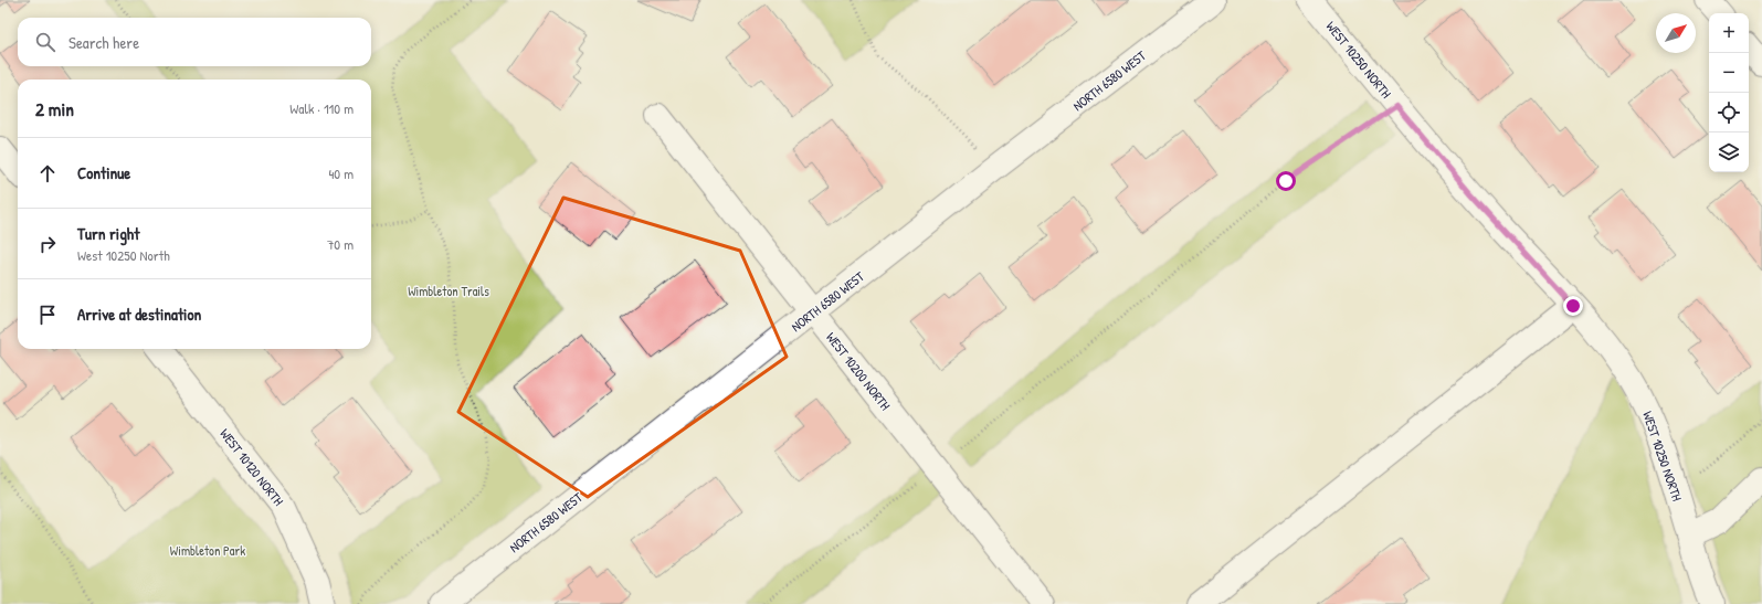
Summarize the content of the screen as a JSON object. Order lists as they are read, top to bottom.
{
  "streets": {
    "street": [
      "WEST 10250 NORTH",
      "NORTH 6580 WEST",
      "WEST 10200 NORTH",
      "WEST 10120 NORTH"
    ]
  },
  "crossings": [
    ["NORTH 6580 WEST", "WEST 10200 NORTH"]
  ],
  "parks": ["Wimbleton Trails", "Wimbleton Park"],
  "north": "top right",
  "page": {
    "map_buttons": ["+", "−"],
    "search": "Search here",
    "heading": ["2 min", "Walk · 110 m"],
    "list": [
      ["Continue", "40 m"],
      ["Turn right", "West 10250 North", "70 m"],
      "Arrive at destination"
    ]
  }
}
